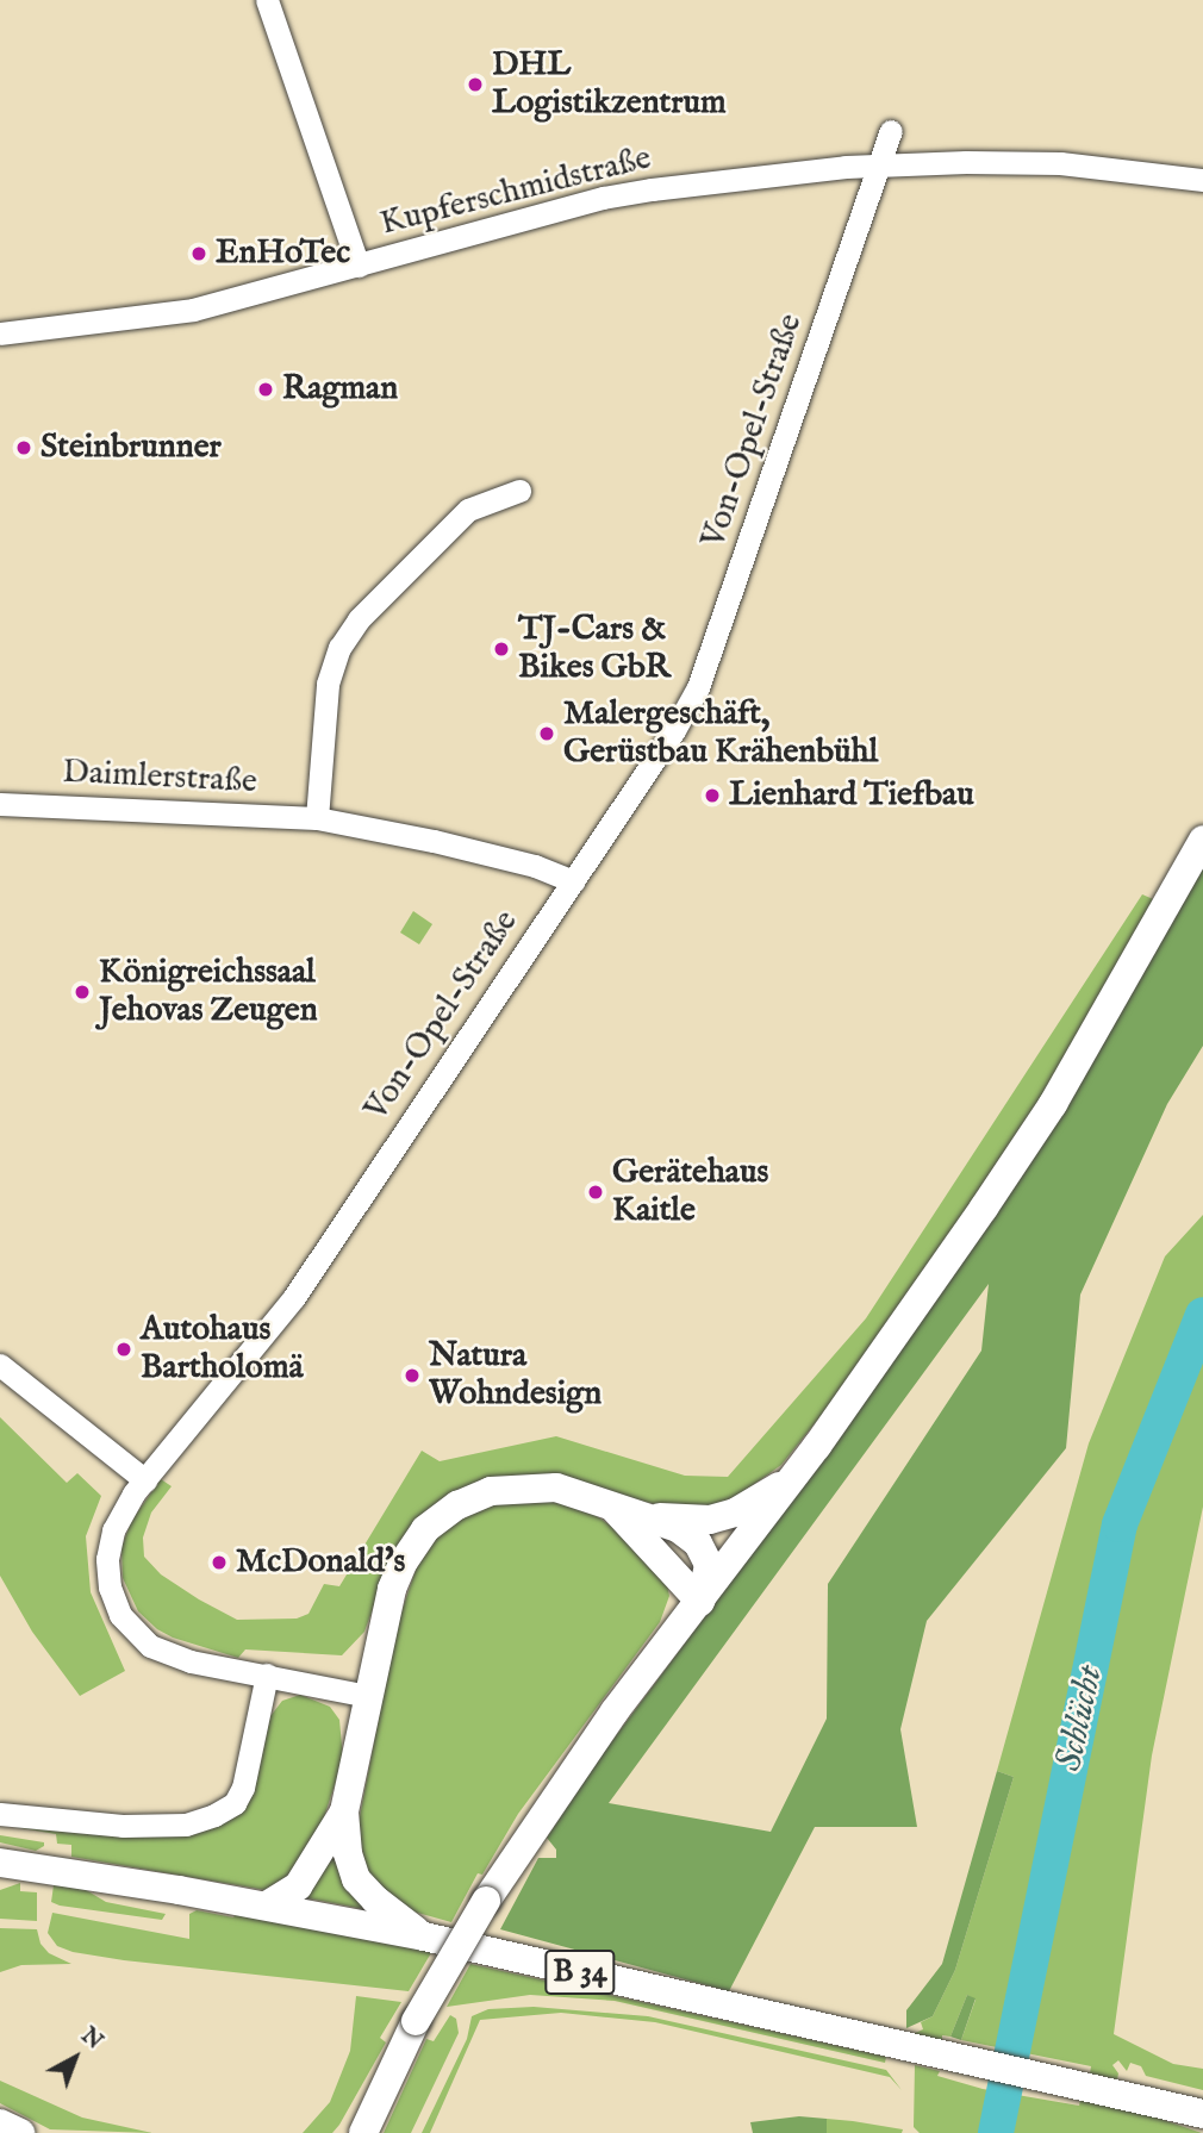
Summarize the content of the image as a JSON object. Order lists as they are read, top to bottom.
{
  "streets": {
    "main road": ["B 34"],
    "street": ["Kupferschmidstraße", "Von-Opel-Straße", "Daimlerstraße"]
  },
  "crossings": [
    ["Kupferschmidstraße", "Von-Opel-Straße"],
    ["Von-Opel-Straße", "Daimlerstraße"]
  ],
  "water": ["Schlücht"],
  "places": [
    "DHL Logistikzentrum",
    "EnHoTec",
    "Ragman",
    "Steinbrunner",
    "TJ-Cars & Bikes GbR",
    "Malergeschäft, Gerüstbau Krähenbühl",
    "Lienhard Tiefbau",
    "Königreichssaal Jehovas Zeugen",
    "Gerätehaus Kaitle",
    "Autohaus Bartholomä",
    "Natura Wohndesign",
    "McDonald's"
  ],
  "north": "top right"
}
